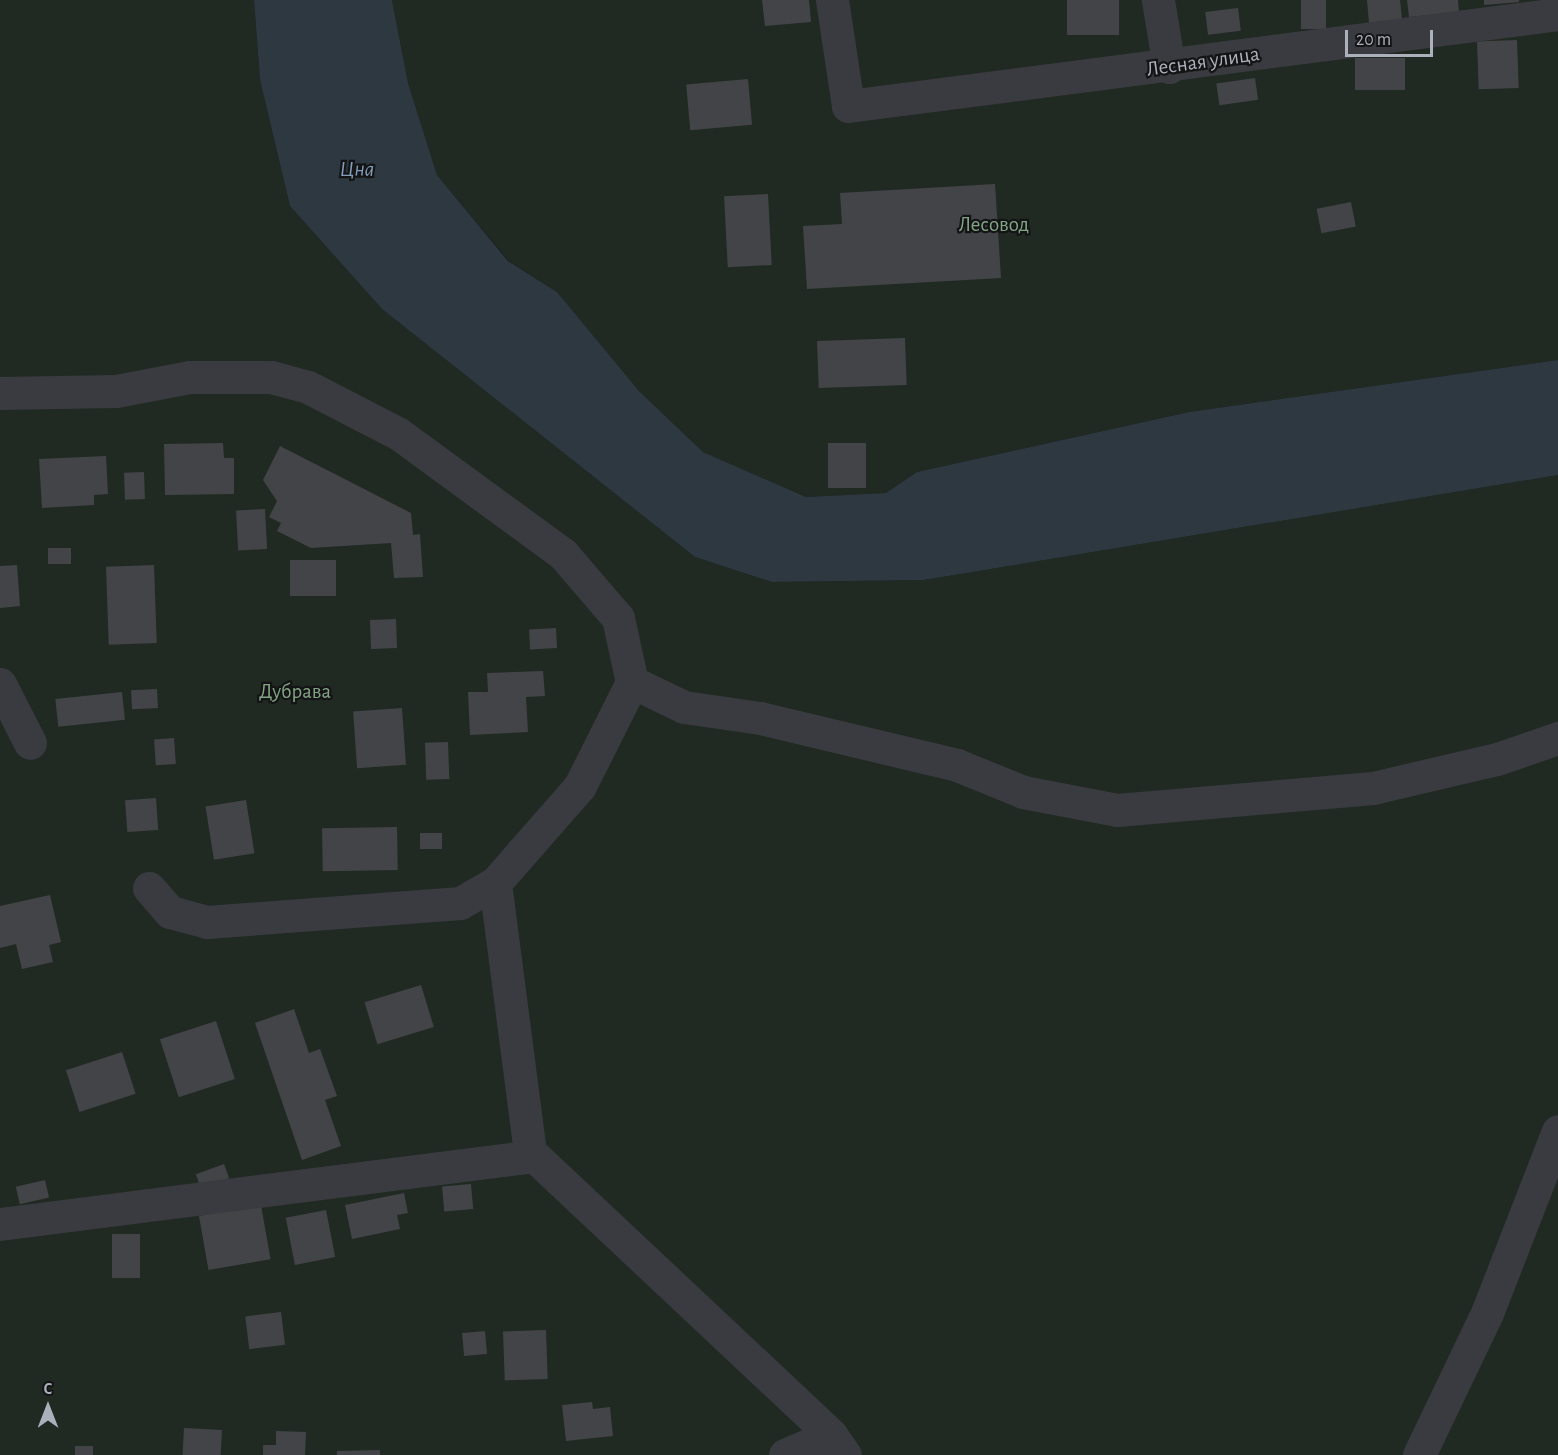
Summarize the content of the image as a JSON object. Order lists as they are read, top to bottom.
{
  "streets": {
    "street": ["Лесная улица"]
  },
  "water": ["Цна"],
  "parks": ["Лесовод", "Дубрава"],
  "scale_bar": "20 m",
  "north": "top"
}
